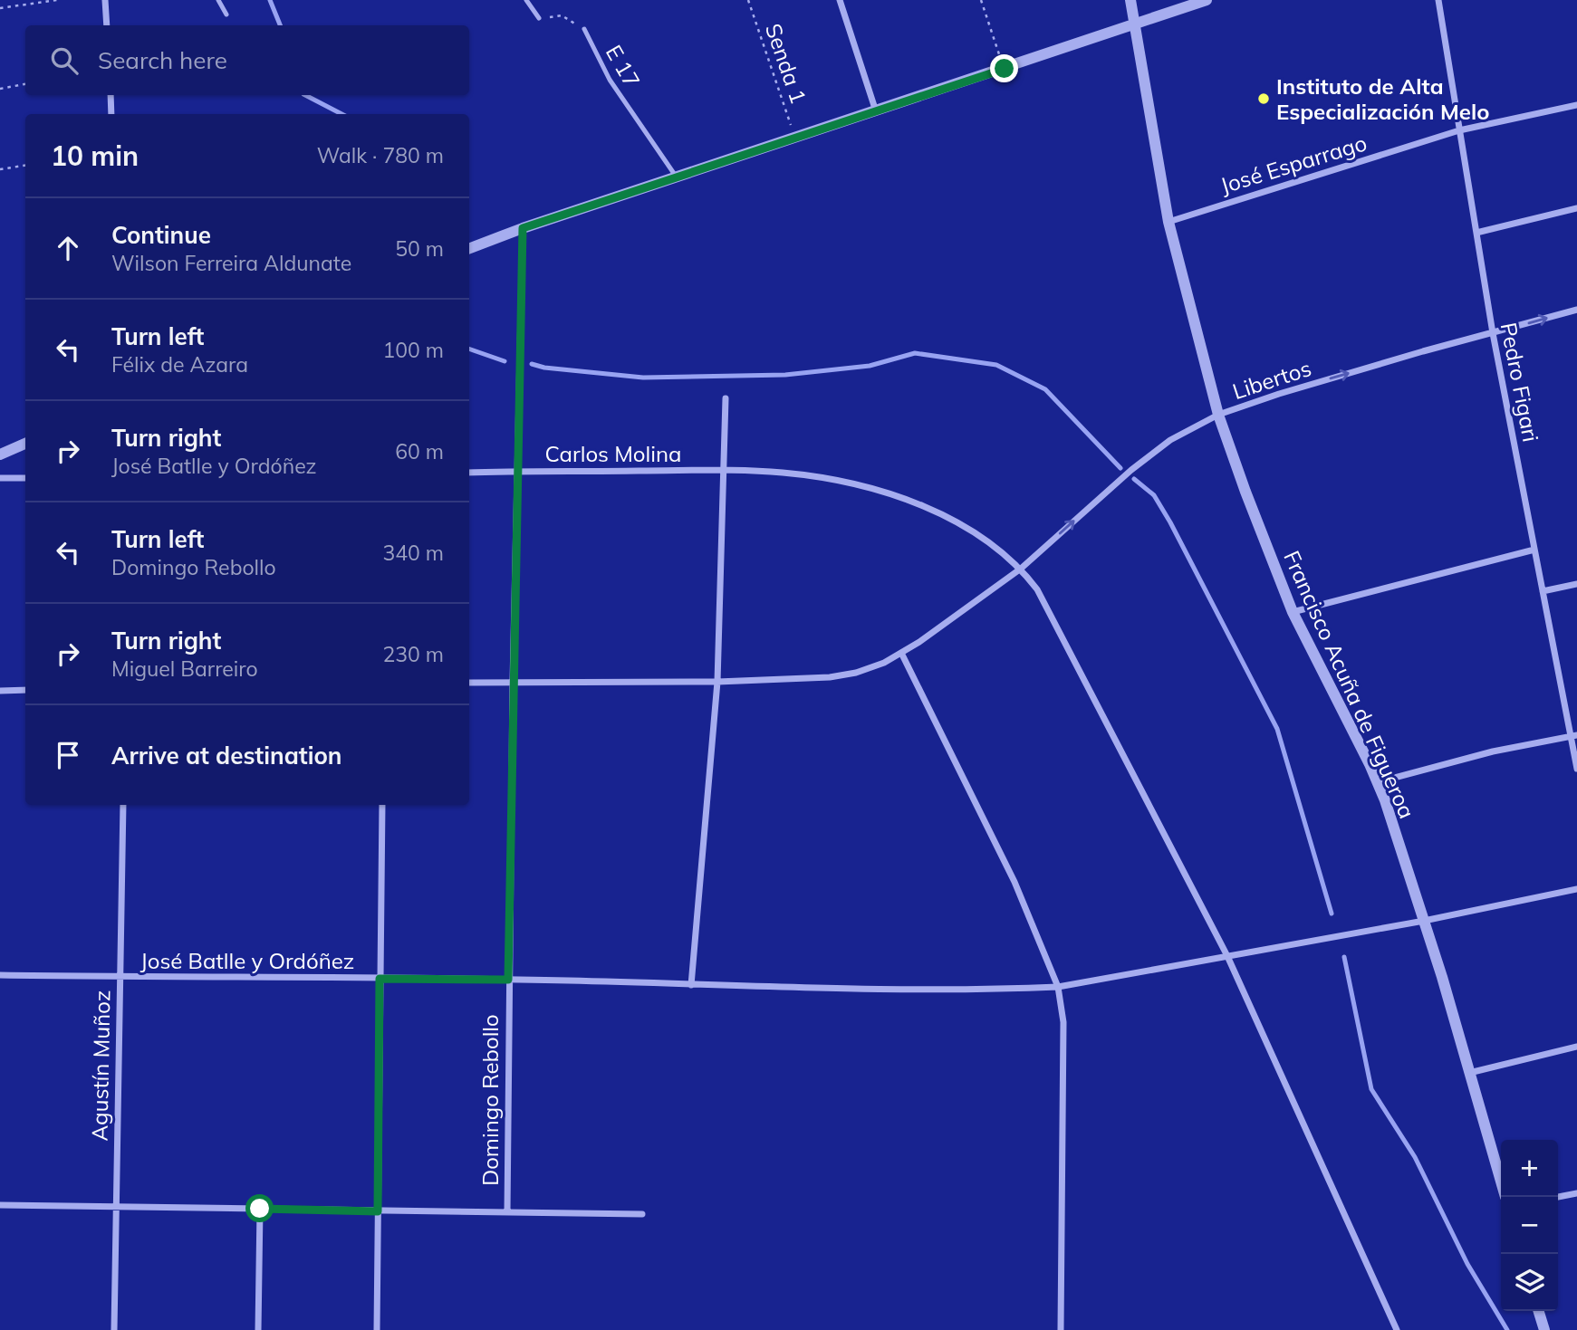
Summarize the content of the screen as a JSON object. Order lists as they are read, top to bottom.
{
  "streets": {
    "street": [
      "José Esparrago",
      "Libertos",
      "Pedro Figari",
      "Carlos Molina",
      "Francisco Acuña de Figueroa",
      "José Batlle y Ordóñez",
      "Agustín Muñoz",
      "Domingo Rebollo"
    ],
    "lane": ["E 17"],
    "path": ["Senda 1"]
  },
  "crossings": [
    ["José Esparrago", "Pedro Figari"],
    ["José Esparrago", "Francisco Acuña de Figueroa"],
    ["Libertos", "Pedro Figari"],
    ["Libertos", "Carlos Molina"],
    ["Libertos", "Francisco Acuña de Figueroa"],
    ["Libertos", "Domingo Rebollo"],
    ["Carlos Molina", "José Batlle y Ordóñez"],
    ["Carlos Molina", "Domingo Rebollo"],
    ["Francisco Acuña de Figueroa", "José Batlle y Ordóñez"],
    ["José Batlle y Ordóñez", "Agustín Muñoz"],
    ["José Batlle y Ordóñez", "Domingo Rebollo"]
  ],
  "one_way": ["Libertos"],
  "places": ["Instituto de Alta Especialización Melo"],
  "page": {
    "search": "Search here",
    "heading": ["10 min", "Walk · 780 m"],
    "list": [
      ["Continue", "Wilson Ferreira Aldunate", "50 m"],
      ["Turn left", "Félix de Azara", "100 m"],
      ["Turn right", "José Batlle y Ordóñez", "60 m"],
      ["Turn left", "Domingo Rebollo", "340 m"],
      ["Turn right", "Miguel Barreiro", "230 m"],
      "Arrive at destination"
    ],
    "map_buttons": ["+", "−"]
  }
}
